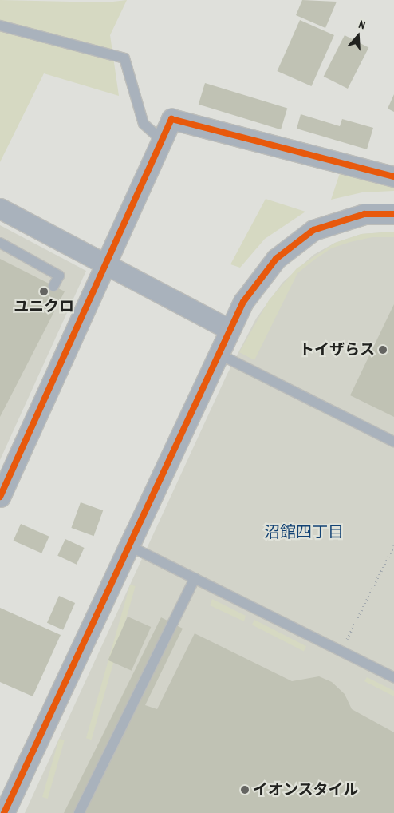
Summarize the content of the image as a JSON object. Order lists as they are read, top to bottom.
{
  "districts": ["沼館四丁目"],
  "places": ["ユニクロ", "トイザらス", "イオンスタイル"],
  "north": "top"
}
